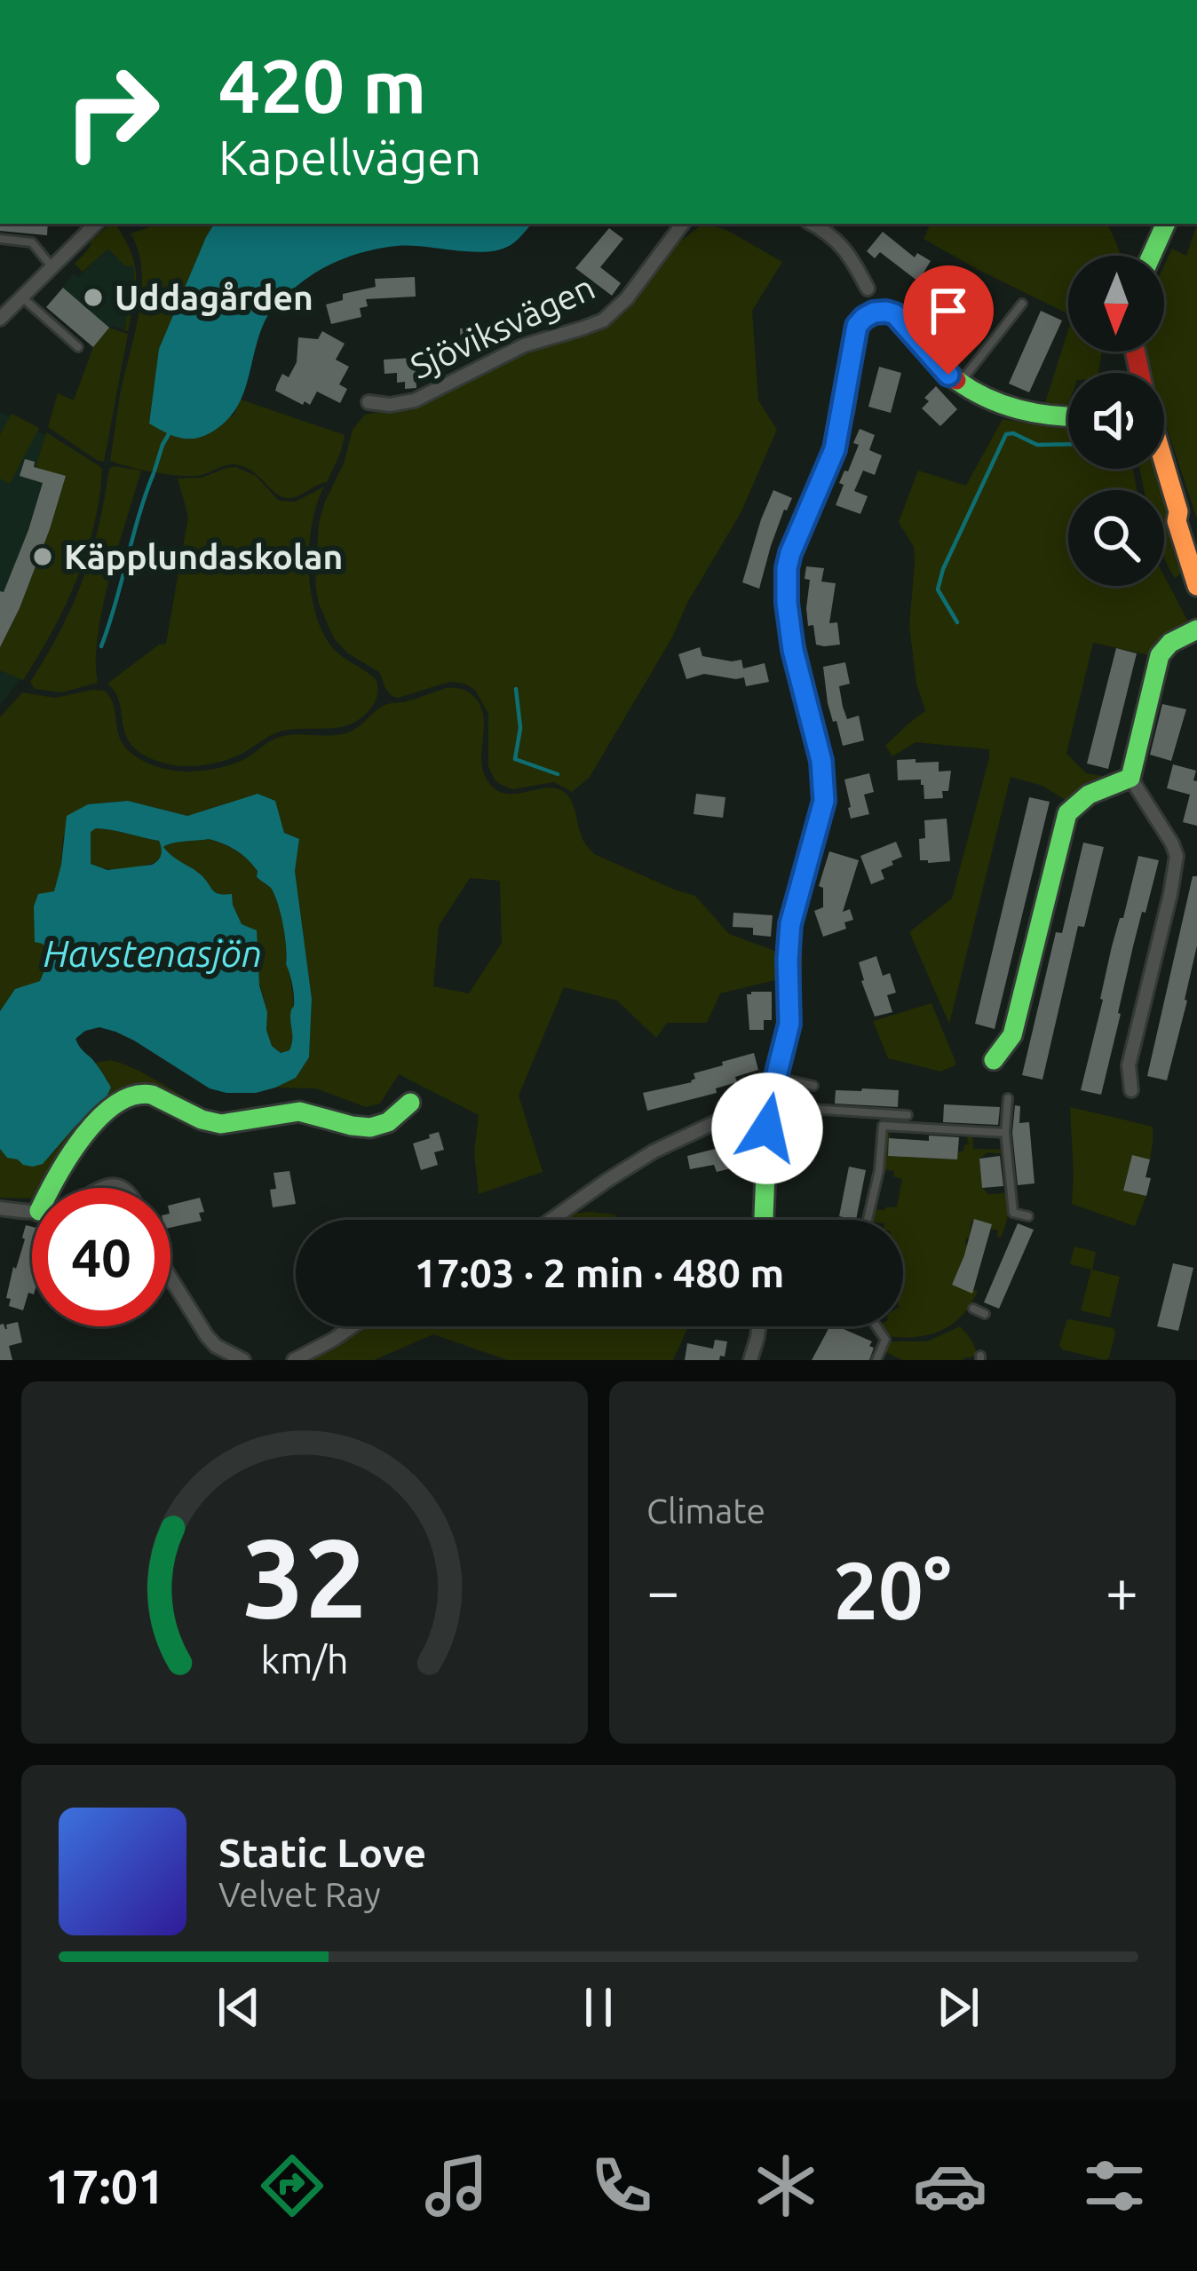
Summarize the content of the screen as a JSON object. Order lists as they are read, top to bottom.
{
  "streets": {
    "street": ["Sjöviksvägen"]
  },
  "water": ["Havstenasjön"],
  "places": ["Uddagården", "Käpplundaskolan"],
  "north": "bottom",
  "page": {
    "turn": ["420 m", "Kapellvägen"],
    "limit": "40",
    "trip": "17:03 · 2 min · 480 m",
    "tile": "Climate",
    "heat": ["−", "20°", "+"],
    "song": ["Static Love", "Velvet Ray"],
    "tabs": "17:01",
    "gauge": ["32", "km/h"]
  }
}
